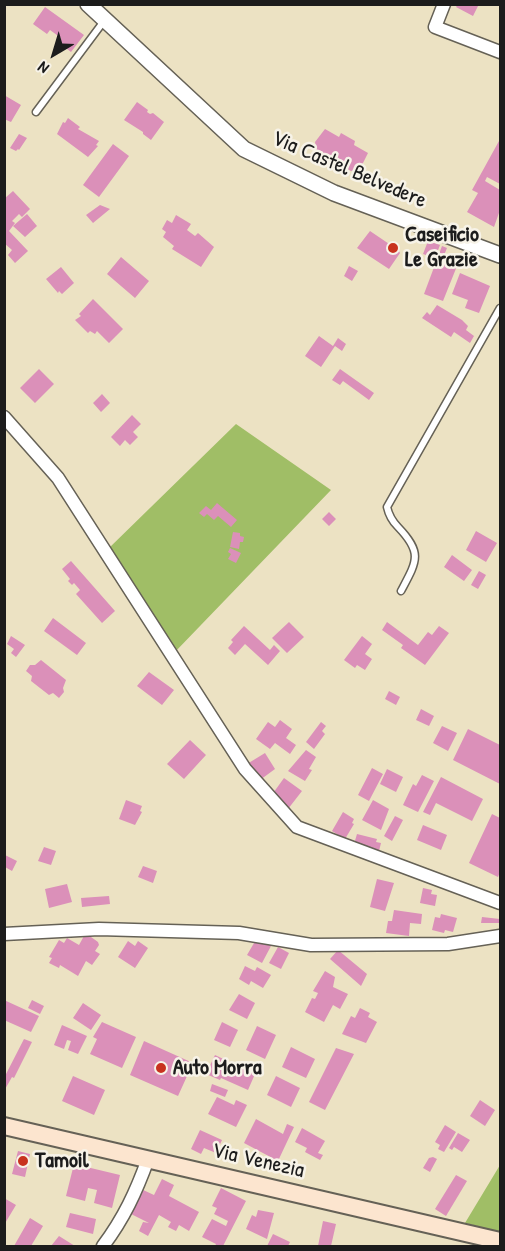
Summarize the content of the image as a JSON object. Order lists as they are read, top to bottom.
{
  "streets": {
    "main road": ["Via Venezia"],
    "street": ["Via Castel Belvedere"]
  },
  "places": ["Caseificio Le Grazie", "Auto Morra", "Tamoil"],
  "north": "bottom left"
}
